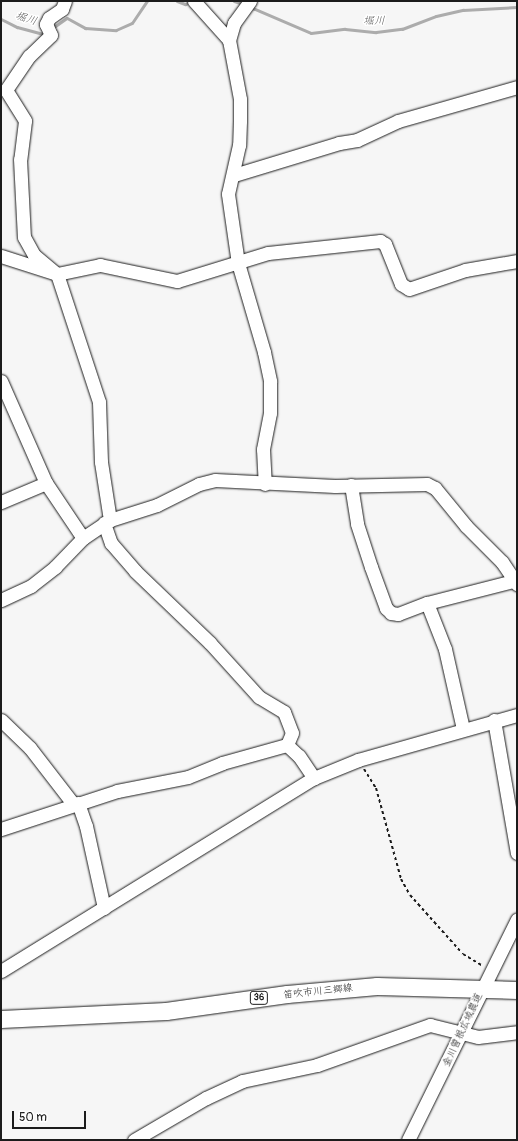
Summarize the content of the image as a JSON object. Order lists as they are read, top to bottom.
{
  "streets": {
    "main road": ["笛吹市川三郷線", "36"],
    "street": ["金川曽根広域農道"]
  },
  "crossings": [
    ["笛吹市川三郷線", "金川曽根広域農道"]
  ],
  "water": ["堀川"],
  "scale_bar": "50 m"
}
